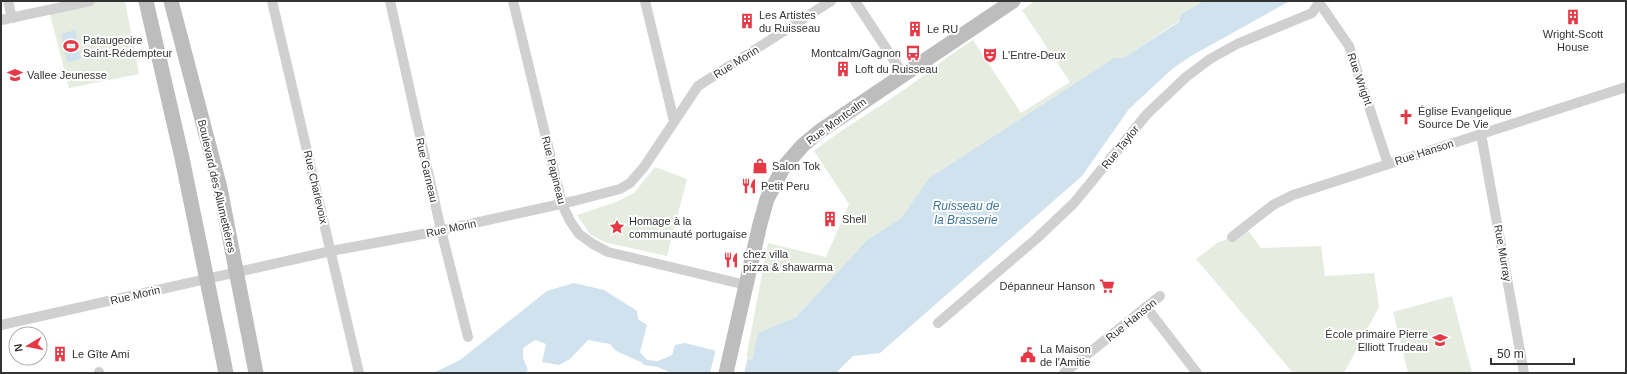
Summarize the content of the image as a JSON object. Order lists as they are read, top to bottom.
{
  "streets": {
    "main road": ["Rue Montcalm", "Boulevard des Allumettières"],
    "street": [
      "Rue Morin",
      "Rue Wright",
      "Rue Taylor",
      "Rue Hanson",
      "Rue Garneau",
      "Rue Papineau",
      "Rue Charlevoix",
      "Rue Murray"
    ]
  },
  "crossings": [
    ["Rue Morin", "Rue Garneau"],
    ["Rue Morin", "Rue Papineau"],
    ["Rue Morin", "Boulevard des Allumettières"],
    ["Rue Morin", "Rue Charlevoix"],
    ["Rue Wright", "Rue Taylor"],
    ["Rue Wright", "Rue Hanson"],
    ["Rue Montcalm", "Rue Papineau"],
    ["Rue Hanson", "Rue Murray"]
  ],
  "water": ["Ruisseau de la Brasserie"],
  "places": {
    "building": [
      "Wright-Scott House",
      "Les Artistes du Ruisseau",
      "Le RU",
      "Loft du Ruisseau",
      "Shell",
      "Le Gîte Ami"
    ],
    "sports": ["Pataugeoire Saint-Rédempteur"],
    "bus stop": ["Montcalm/Gagnon"],
    "theatre": ["L'Entre-Deux"],
    "school or university": ["Vallee Jeunesse", "École primaire Pierre Elliott Trudeau"],
    "church": ["Église Evangelique Source De Vie"],
    "shop": ["Salon Tok"],
    "restaurant": ["Petit Peru", "chez villa pizza & shawarma"],
    "place": ["Homage à la communauté portugaise"],
    "supermarket": ["Dépanneur Hanson"],
    "public building": ["La Maison de l'Amitie"]
  },
  "scale_bar": "50 m",
  "north": "left"
}
